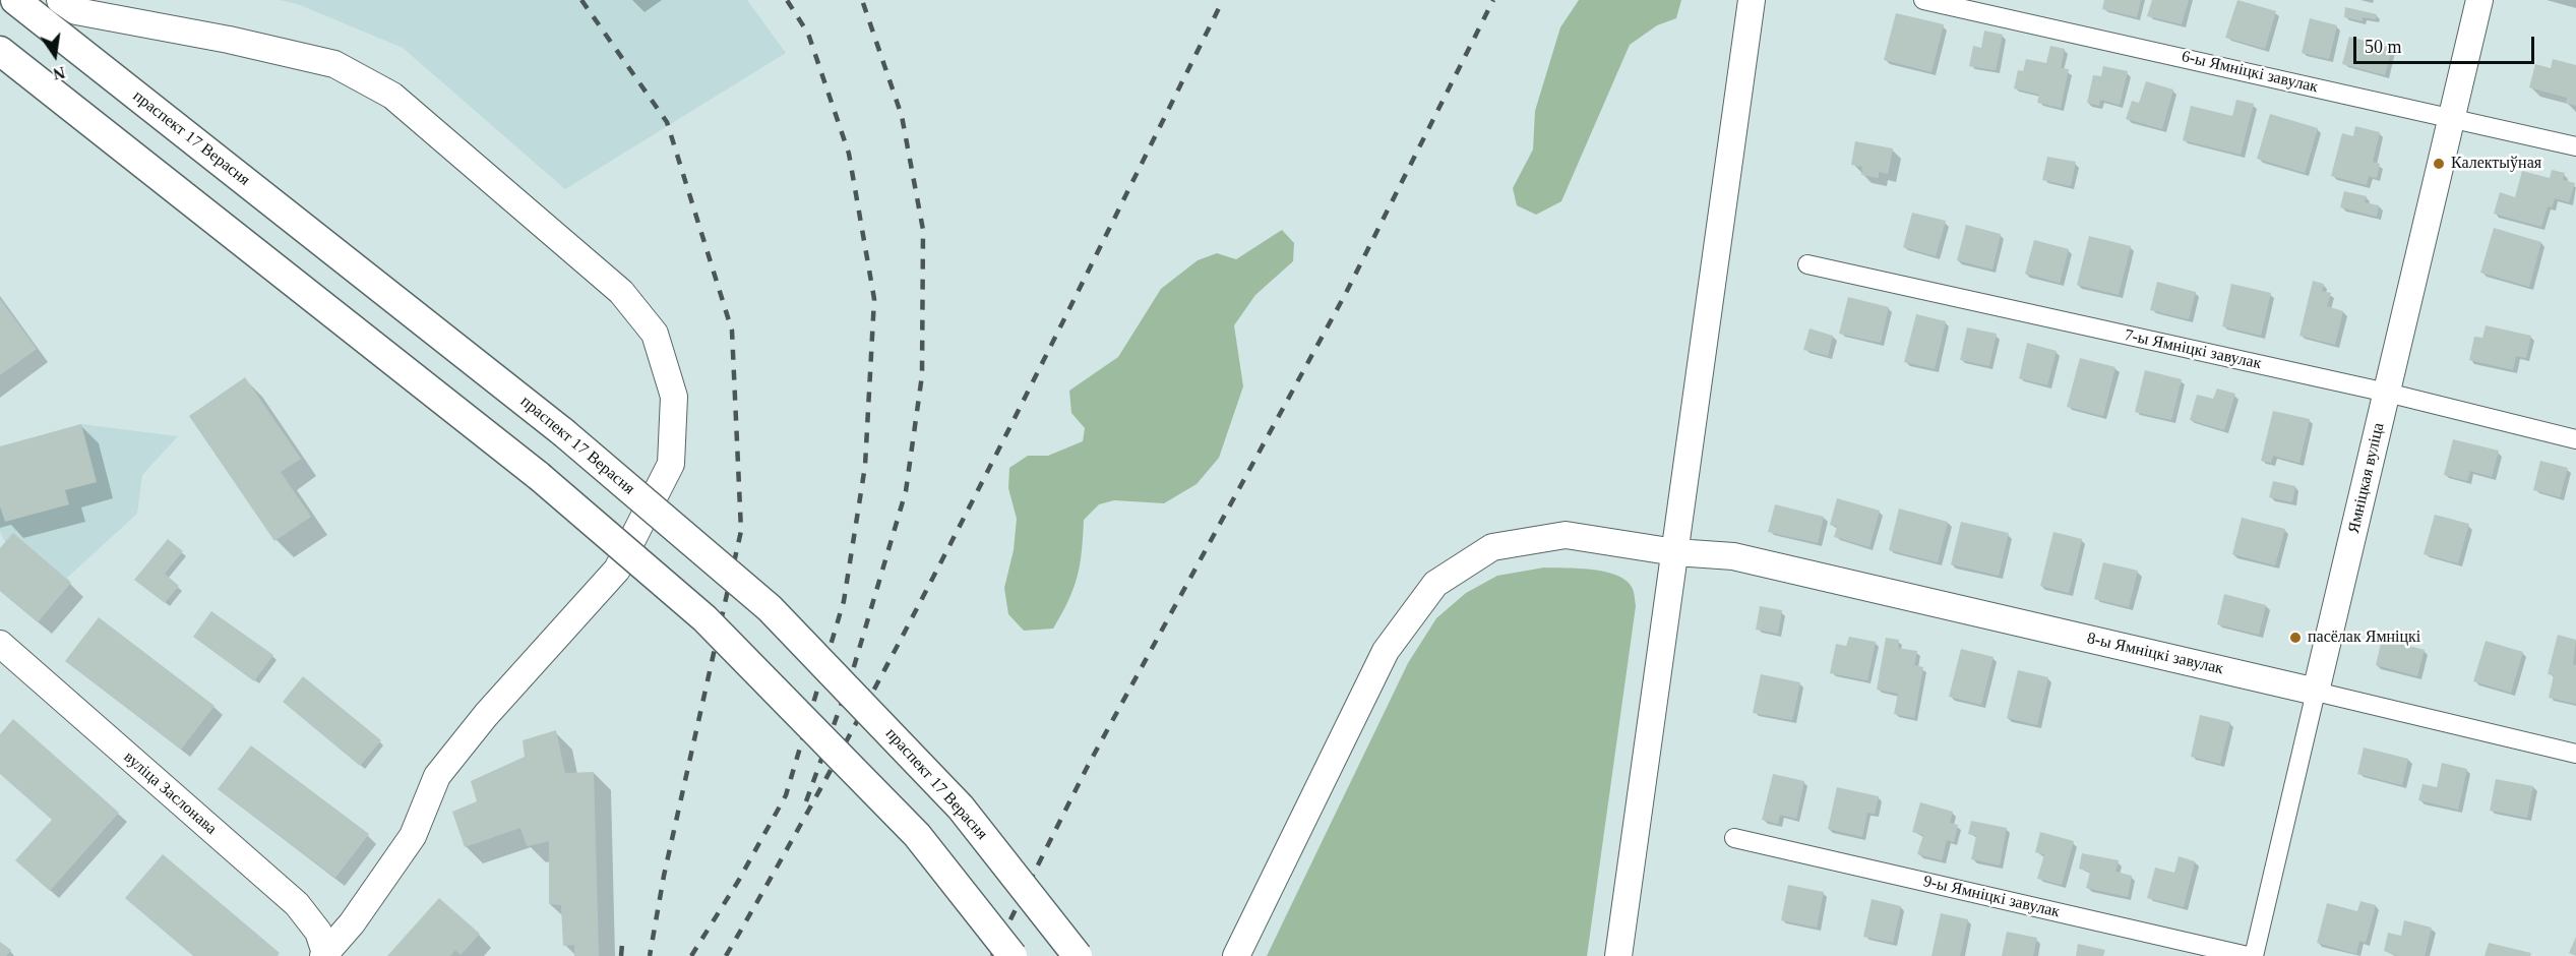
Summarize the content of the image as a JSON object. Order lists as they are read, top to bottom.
{
  "streets": {
    "main road": [
      "праспект 17 Верасня",
      "Ямніцкая вуліца",
      "8-ы Ямніцкі завулак",
      "вуліца Заслонава"
    ],
    "street": ["6-ы Ямніцкі завулак", "7-ы Ямніцкі завулак", "9-ы Ямніцкі завулак"]
  },
  "crossings": [
    ["6-ы Ямніцкі завулак", "Ямніцкая вуліца"],
    ["7-ы Ямніцкі завулак", "Ямніцкая вуліца"],
    ["Ямніцкая вуліца", "8-ы Ямніцкі завулак"]
  ],
  "places": ["Калектыўная", "пасёлак Ямніцкі"],
  "scale_bar": "50 m",
  "north": "bottom"
}
